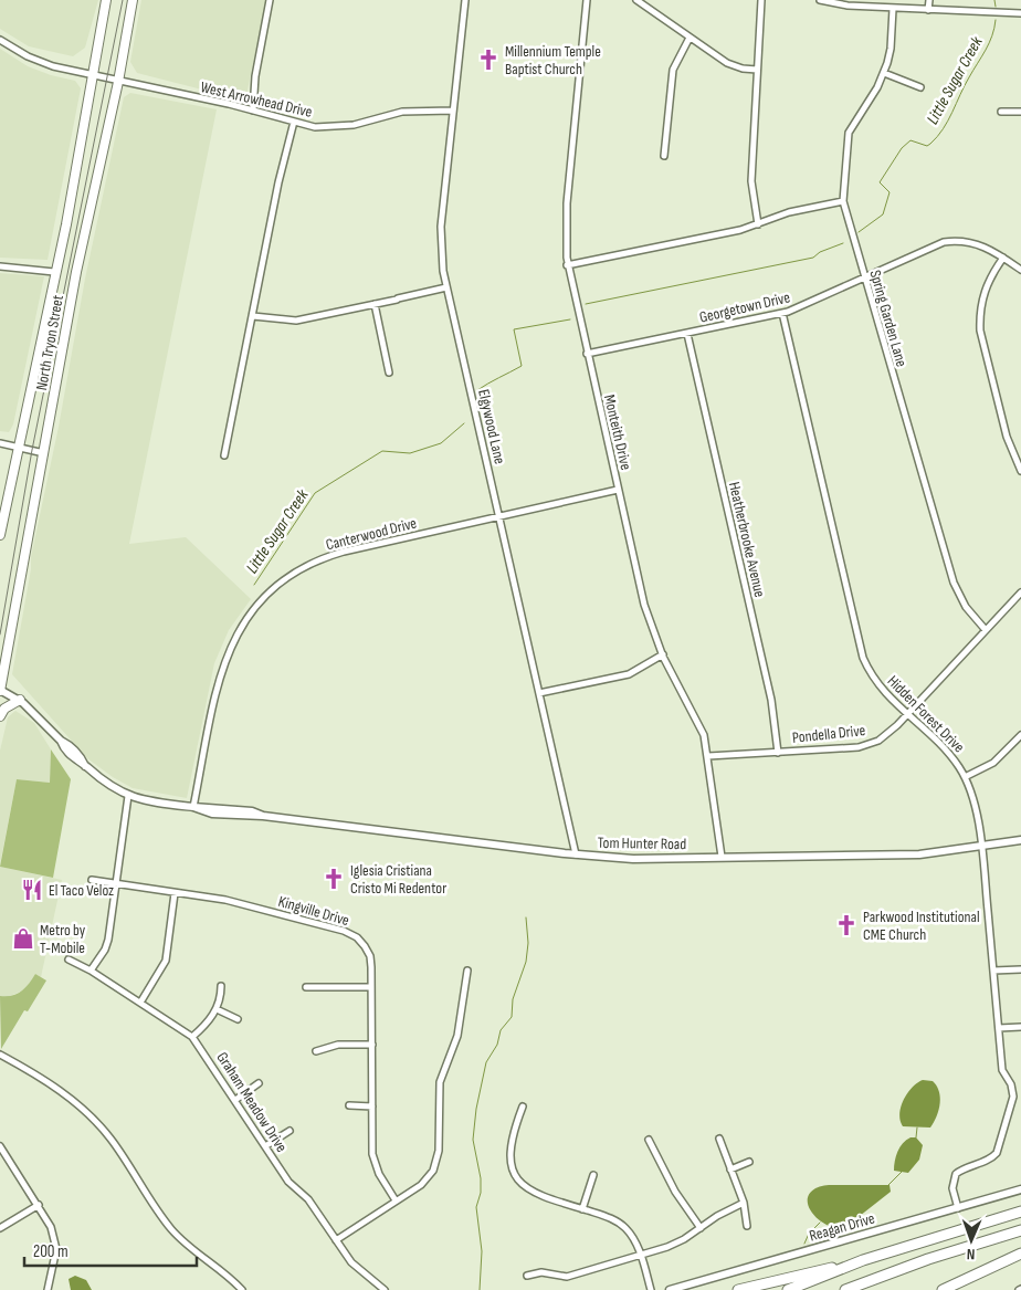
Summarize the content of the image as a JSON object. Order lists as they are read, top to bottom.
{
  "streets": {
    "main road": ["North Tryon Street"],
    "street": [
      "West Arrowhead Drive",
      "Georgetown Drive",
      "Spring Garden Lane",
      "Elgywood Lane",
      "Monteith Drive",
      "Canterwood Drive",
      "Heatherbrooke Avenue",
      "Hidden Forest Drive",
      "Pondella Drive",
      "Tom Hunter Road",
      "Kingville Drive",
      "Graham Meadow Drive",
      "Reagan Drive"
    ]
  },
  "crossings": [
    ["West Arrowhead Drive", "North Tryon Street"],
    ["West Arrowhead Drive", "Elgywood Lane"],
    ["Georgetown Drive", "Spring Garden Lane"],
    ["Georgetown Drive", "Monteith Drive"],
    ["Georgetown Drive", "Heatherbrooke Avenue"],
    ["Georgetown Drive", "Hidden Forest Drive"],
    ["Spring Garden Lane", "Pondella Drive"],
    ["North Tryon Street", "Tom Hunter Road"],
    ["Elgywood Lane", "Canterwood Drive"],
    ["Elgywood Lane", "Tom Hunter Road"],
    ["Monteith Drive", "Canterwood Drive"],
    ["Monteith Drive", "Pondella Drive"],
    ["Monteith Drive", "Tom Hunter Road"],
    ["Canterwood Drive", "Tom Hunter Road"],
    ["Heatherbrooke Avenue", "Pondella Drive"],
    ["Hidden Forest Drive", "Pondella Drive"],
    ["Hidden Forest Drive", "Tom Hunter Road"],
    ["Hidden Forest Drive", "Reagan Drive"]
  ],
  "water": ["Little Sugar Creek"],
  "places": {
    "church": ["Millennium Temple Baptist Church", "Iglesia Cristiana Cristo Mi Redentor", "Parkwood Institutional CME Church"],
    "restaurant": ["El Taco Veloz"],
    "shop": ["Metro by T-Mobile"]
  },
  "scale_bar": "200 m",
  "north": "bottom"
}
